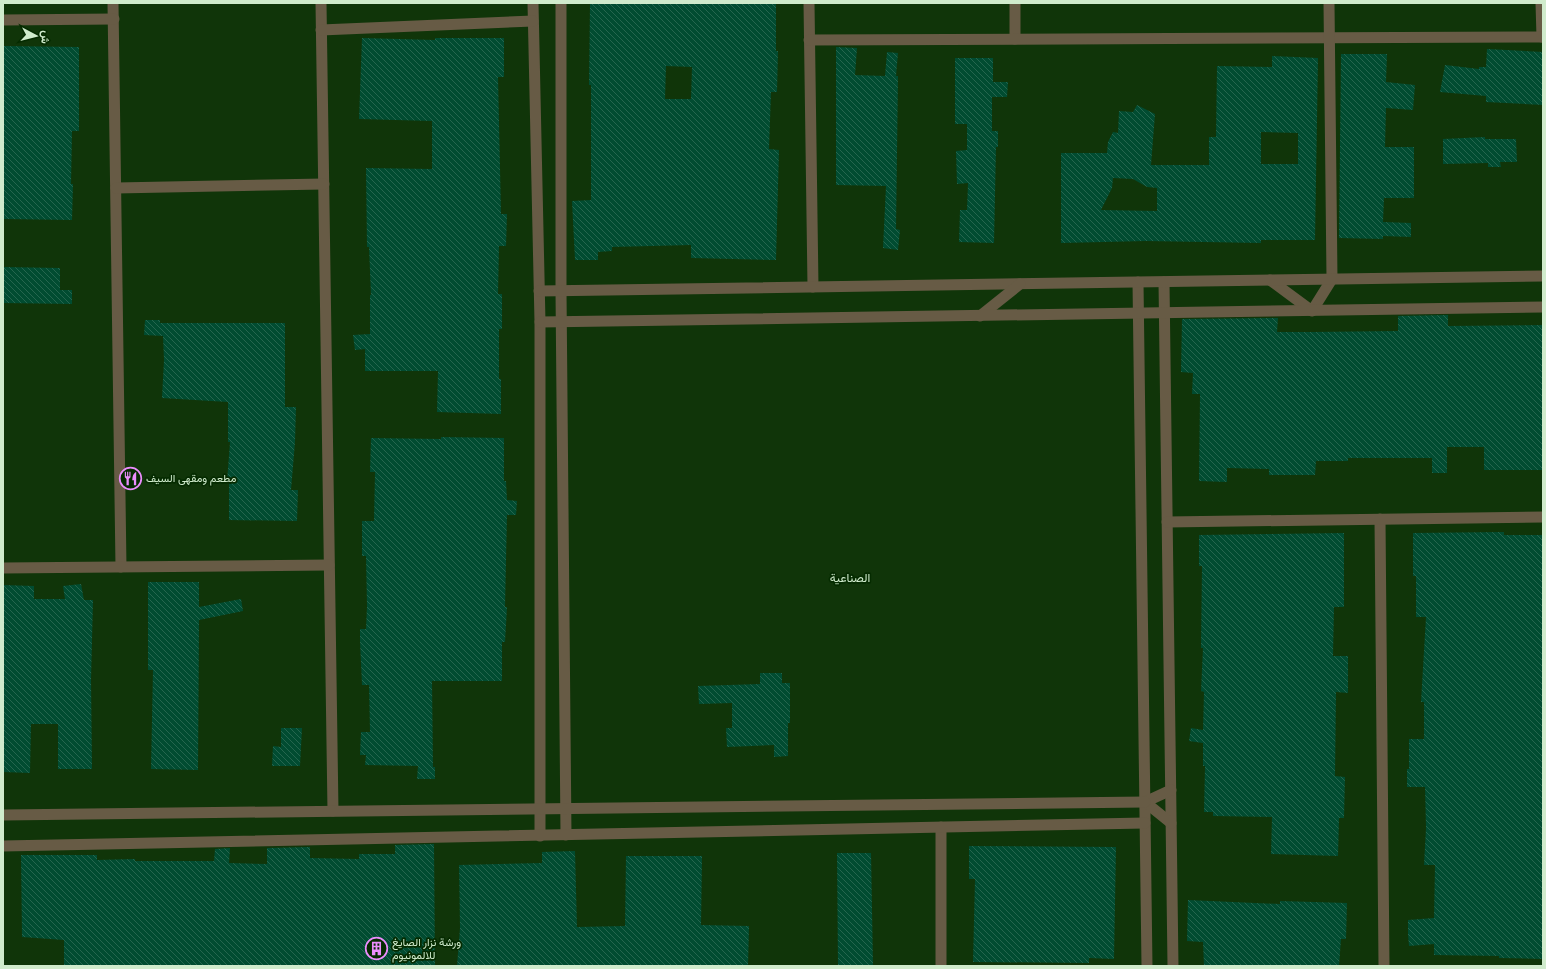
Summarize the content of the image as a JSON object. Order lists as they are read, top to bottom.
{
  "districts": ["الصناعية"],
  "places": {
    "restaurant": ["مطعم ومقهى السيف"],
    "building": ["ورشة نزار الصايغ للالمونيوم"]
  },
  "north": "right"
}
